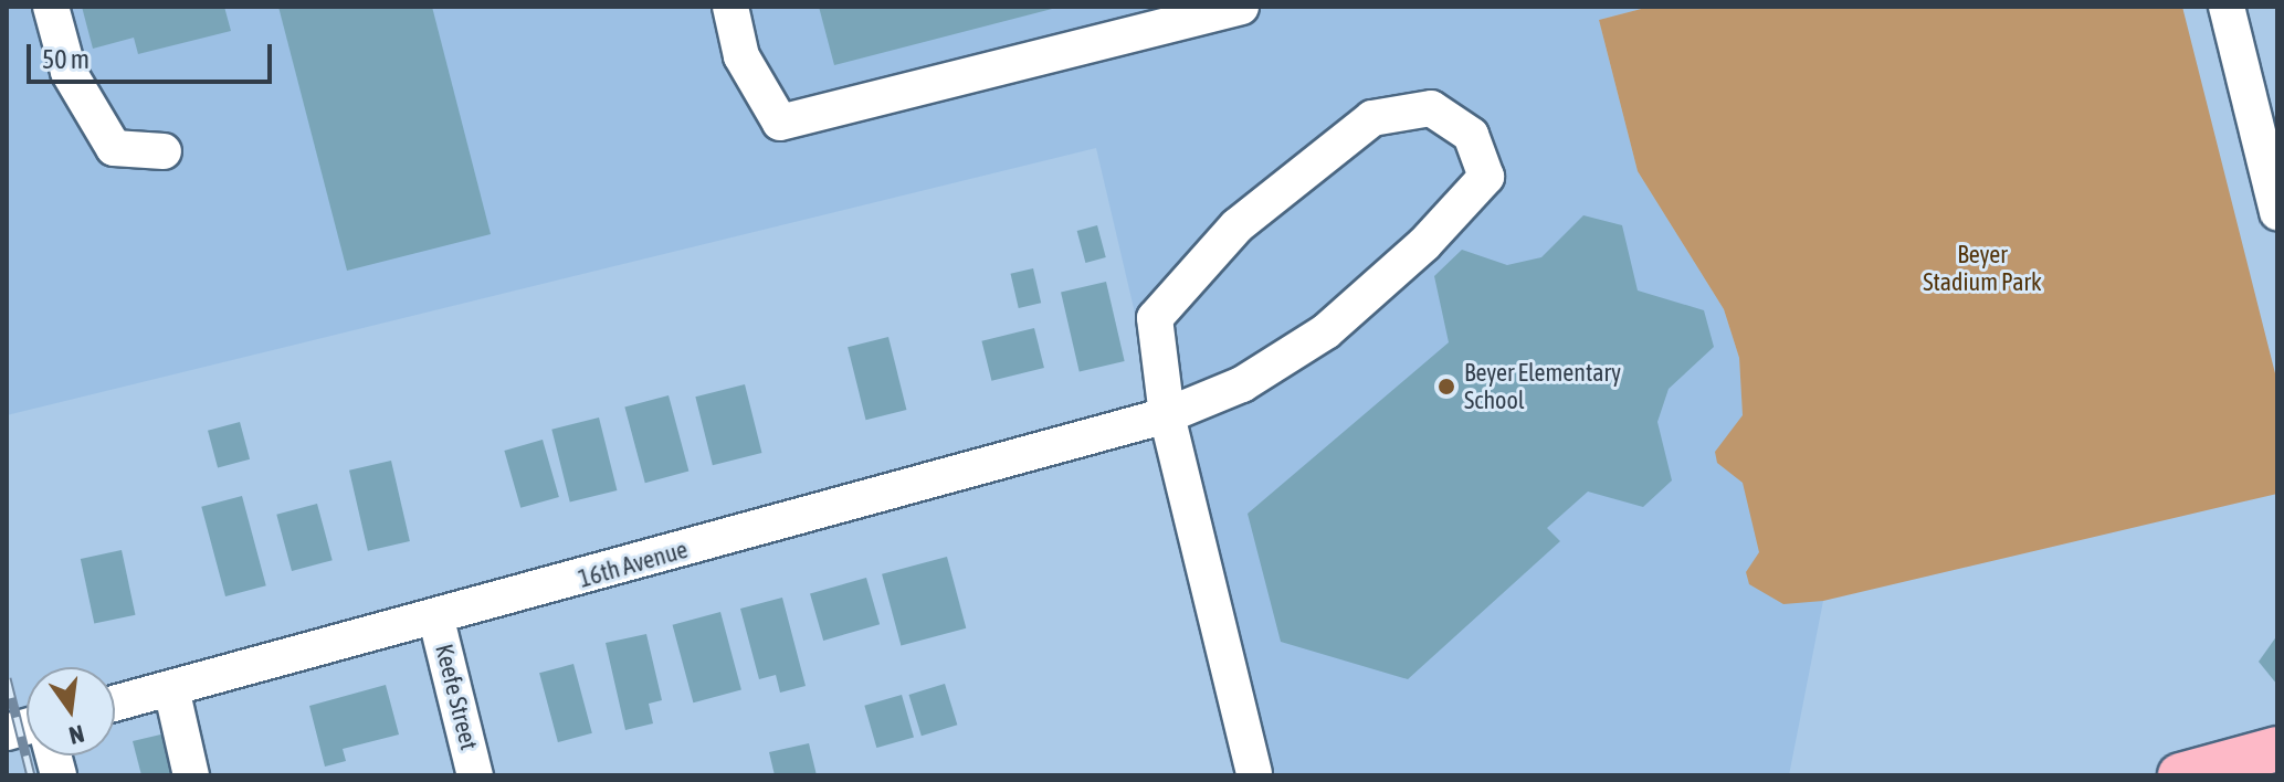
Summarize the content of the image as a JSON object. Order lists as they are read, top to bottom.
{
  "streets": {
    "street": ["16th Avenue", "Keefe Street"]
  },
  "crossings": [
    ["16th Avenue", "Keefe Street"]
  ],
  "parks": ["Beyer Stadium Park"],
  "places": ["Beyer Elementary School"],
  "scale_bar": "50 m",
  "north": "bottom"
}
